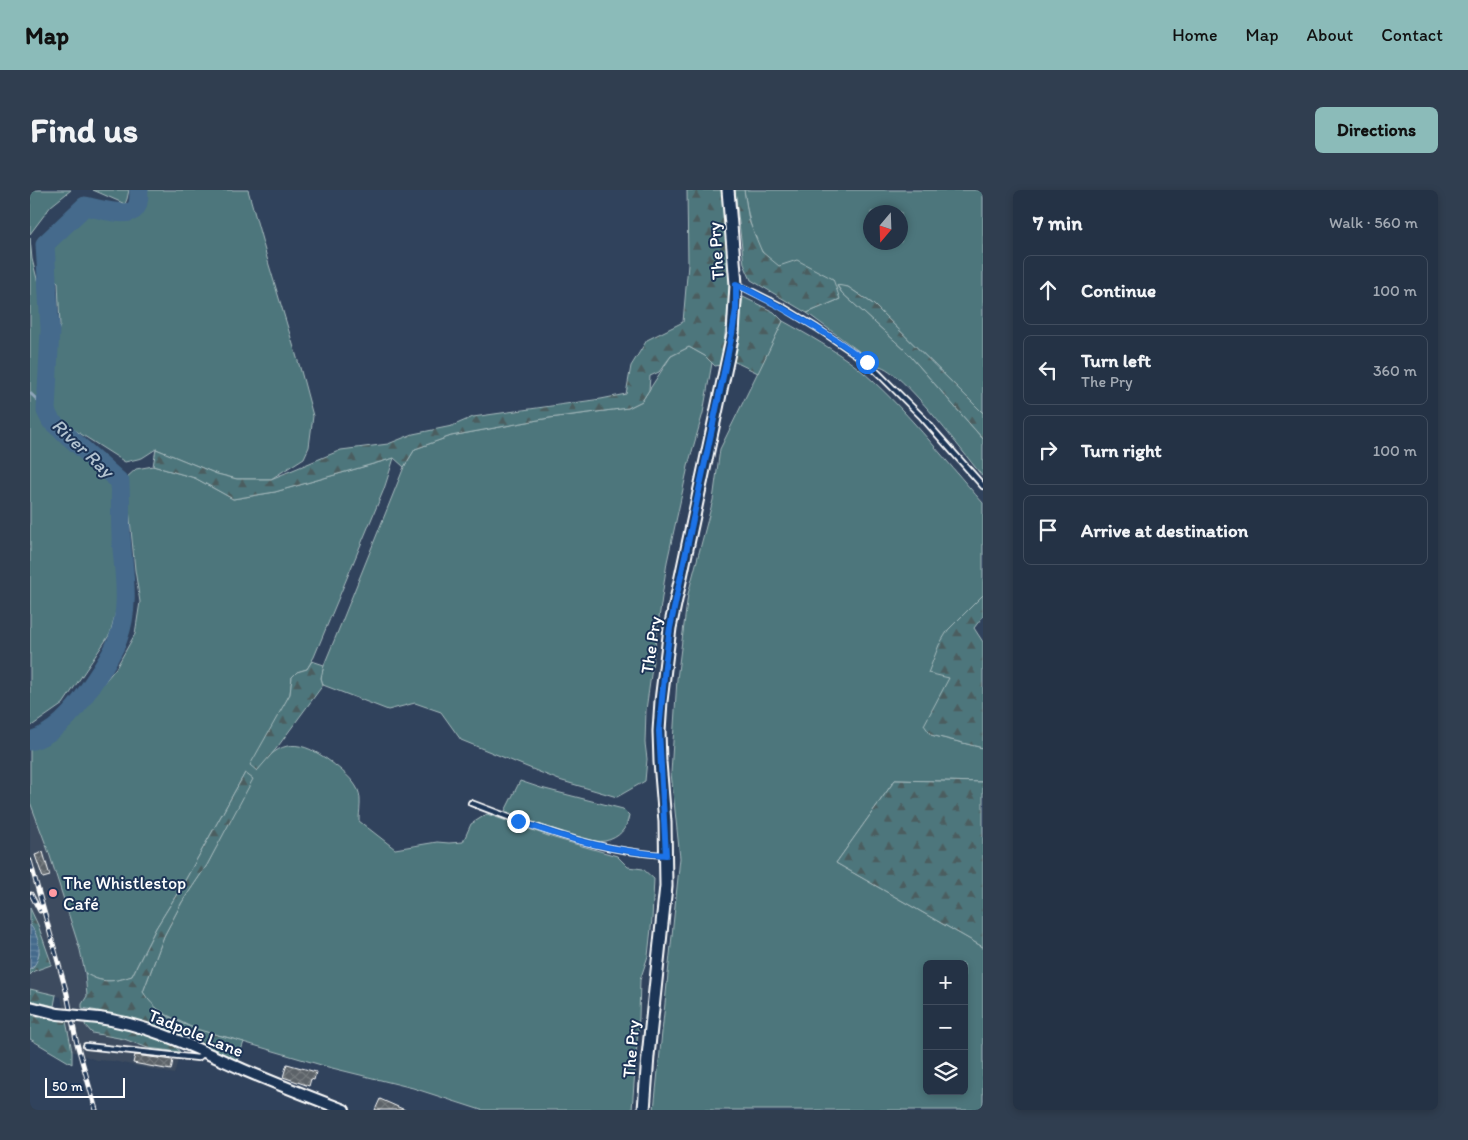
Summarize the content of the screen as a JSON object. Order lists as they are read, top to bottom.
{
  "streets": {
    "main road": ["The Pry"],
    "street": ["Tadpole Lane"]
  },
  "water": ["River Ray"],
  "places": ["The Whistlestop Café"],
  "scale_bar": "50 m",
  "north": "bottom",
  "page": {
    "header": "Map",
    "nav": [
      "Home",
      "Map",
      "About",
      "Contact"
    ],
    "buttons": "Directions",
    "title": "Find us",
    "heading": ["7 min", "Walk · 560 m"],
    "list": [
      ["Continue", "100 m"],
      ["Turn left", "The Pry", "360 m"],
      ["Turn right", "100 m"],
      "Arrive at destination"
    ],
    "map_buttons": ["+", "−"],
    "scale": "50 m"
  }
}
